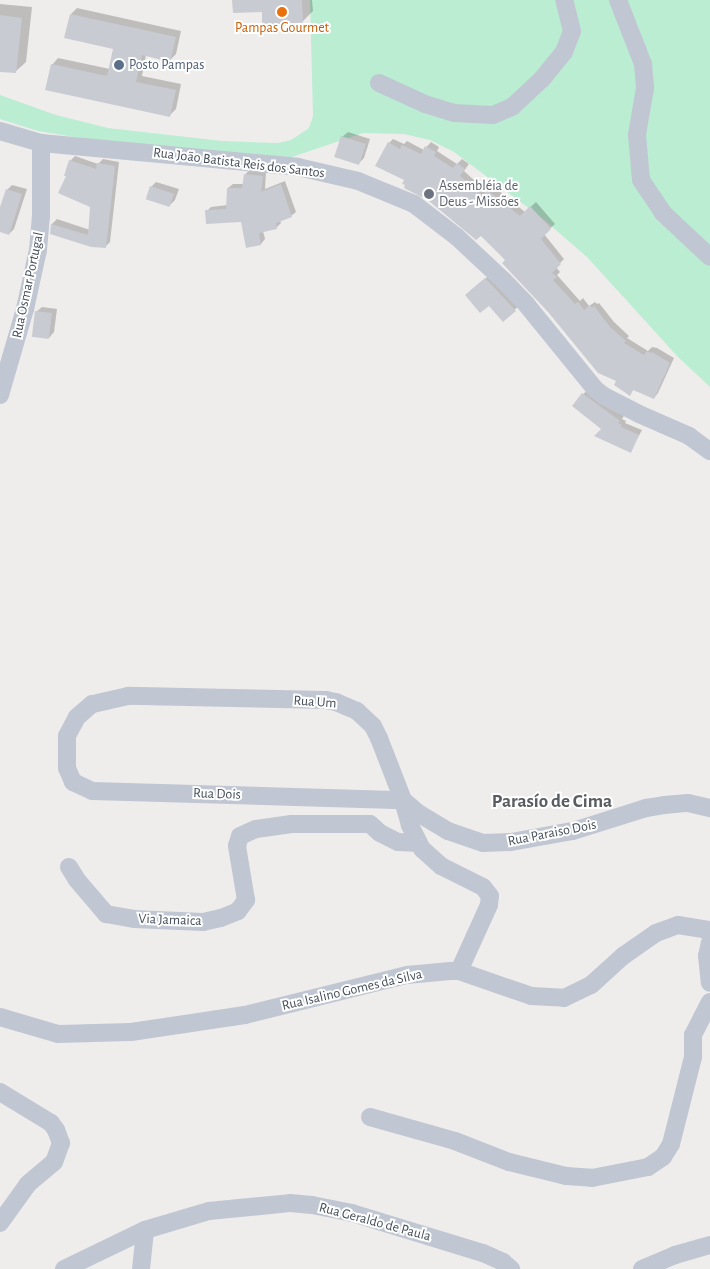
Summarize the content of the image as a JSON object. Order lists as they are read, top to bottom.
{
  "streets": {
    "street": [
      "Rua João Batista Reis dos Santos",
      "Rua Osmar Portugal",
      "Rua Um",
      "Rua Dois",
      "Rua Paraiso Dois",
      "Via Jamaica",
      "Rua Isalino Gomes da Silva",
      "Rua Geraldo de Paula"
    ]
  },
  "crossings": [
    ["Rua João Batista Reis dos Santos", "Rua Osmar Portugal"],
    ["Rua Um", "Rua Dois"],
    ["Rua Um", "Rua Paraiso Dois"],
    ["Rua Um", "Via Jamaica"],
    ["Rua Um", "Rua Isalino Gomes da Silva"],
    ["Rua Dois", "Rua Paraiso Dois"]
  ],
  "districts": ["Parasío de Cima"],
  "places": ["Pampas Gourmet", "Posto Pampas", "Assembléia de Deus - Missões"]
}
